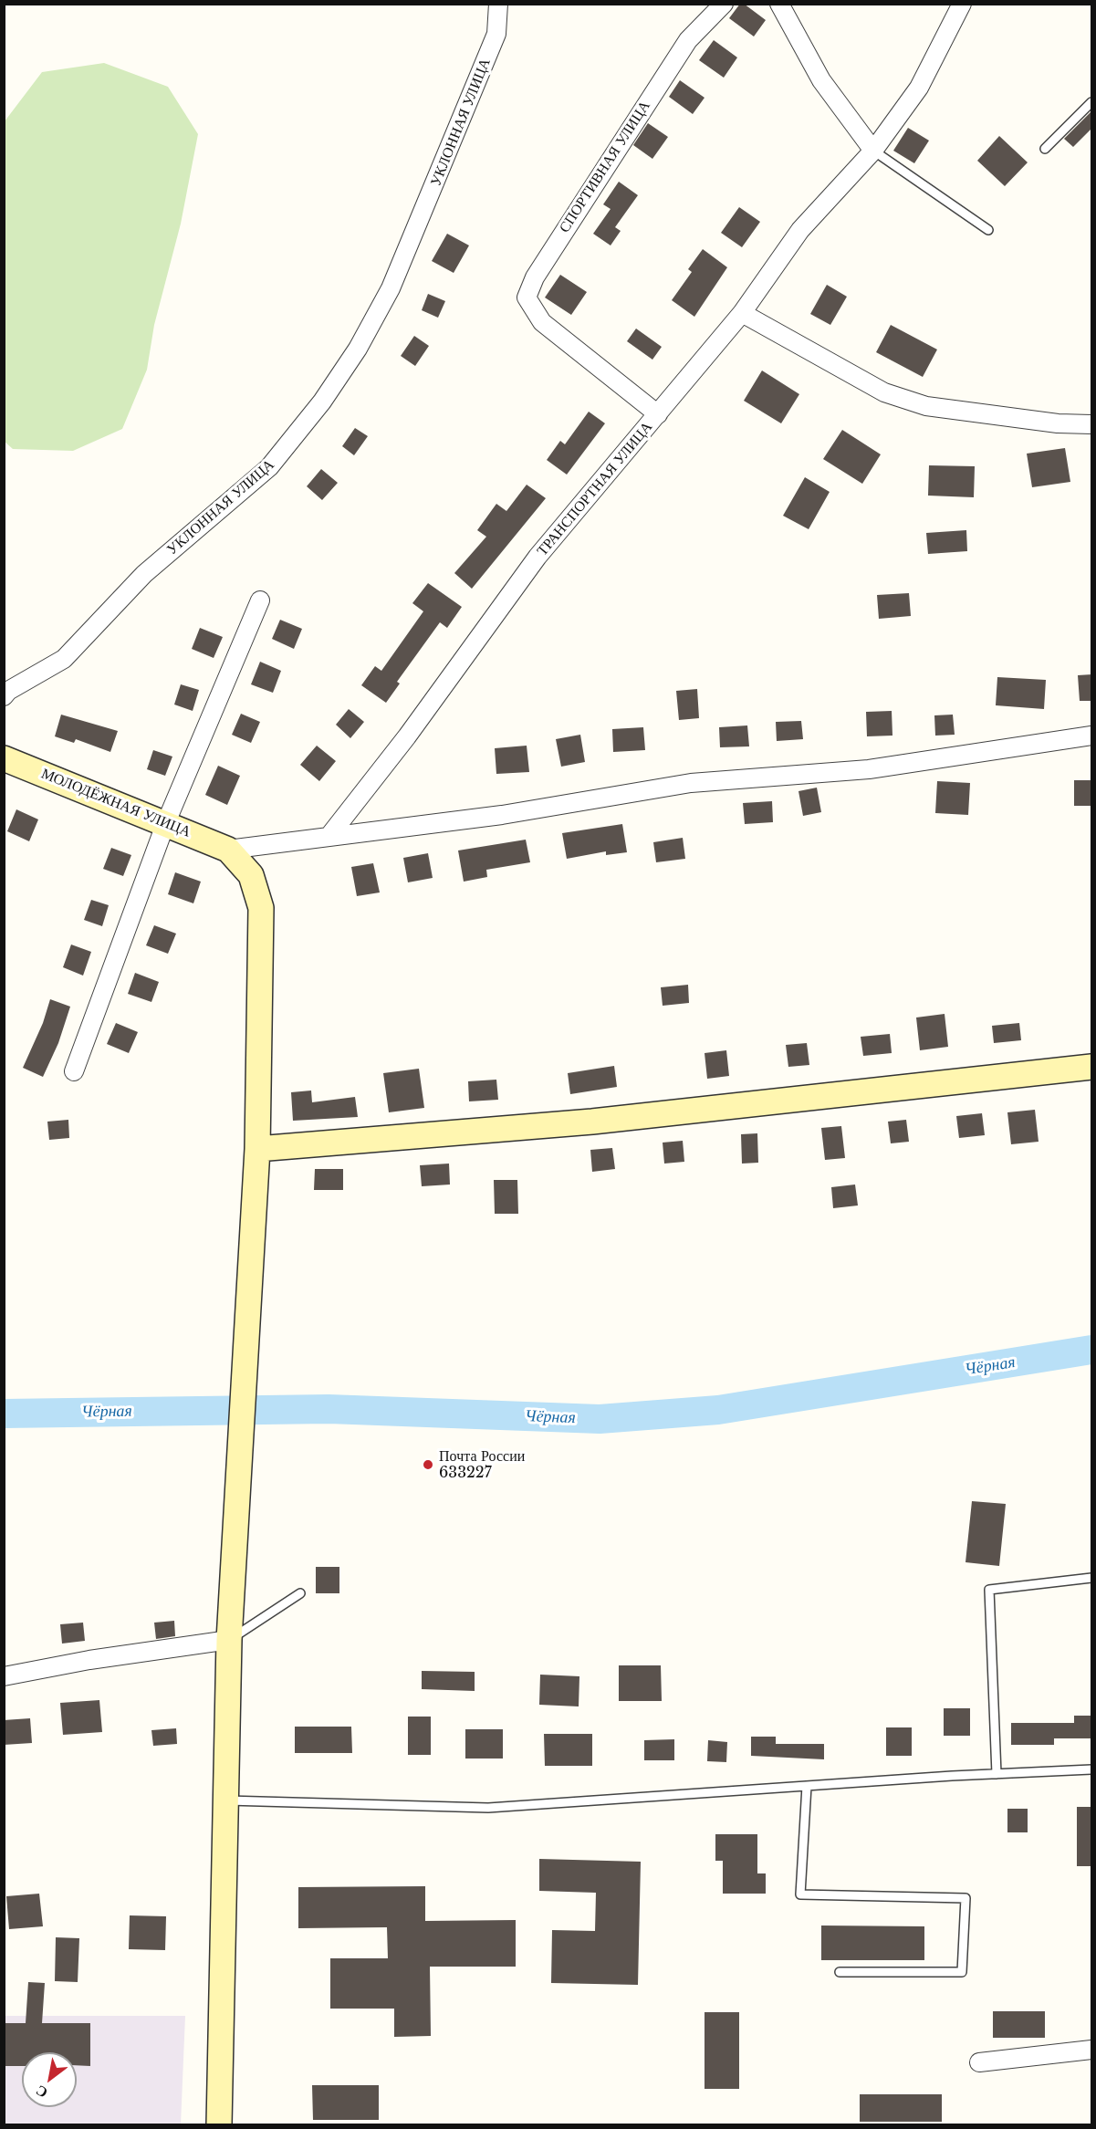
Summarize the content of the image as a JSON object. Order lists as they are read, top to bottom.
{
  "streets": {
    "street": [
      "УКЛОННАЯ УЛИЦА",
      "СПОРТИВНАЯ УЛИЦА",
      "ТРАНСПОРТНАЯ УЛИЦА",
      "МОЛОДЁЖНАЯ УЛИЦА"
    ]
  },
  "crossings": [
    ["СПОРТИВНАЯ УЛИЦА", "ТРАНСПОРТНАЯ УЛИЦА"]
  ],
  "water": ["Чёрная"],
  "places": ["Почта России 633227"],
  "north": "bottom left"
}
